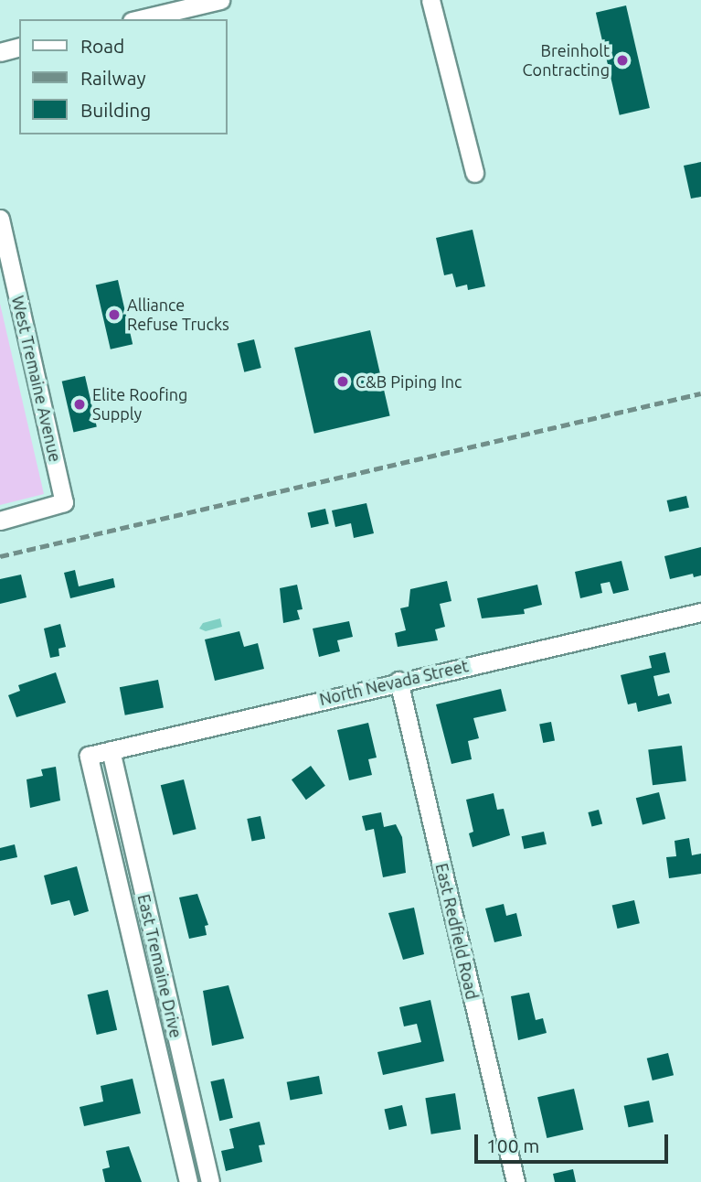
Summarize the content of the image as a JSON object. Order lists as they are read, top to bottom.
{
  "streets": {
    "street": [
      "West Tremaine Avenue",
      "North Nevada Street",
      "East Redfield Road",
      "East Tremaine Drive"
    ]
  },
  "crossings": [
    ["North Nevada Street", "East Redfield Road"],
    ["North Nevada Street", "East Tremaine Drive"]
  ],
  "places": [
    "Breinholt Contracting",
    "Alliance Refuse Trucks",
    "C&B Piping Inc",
    "Elite Roofing Supply"
  ],
  "legend": ["Road", "Railway", "Building"],
  "scale_bar": "100 m"
}
